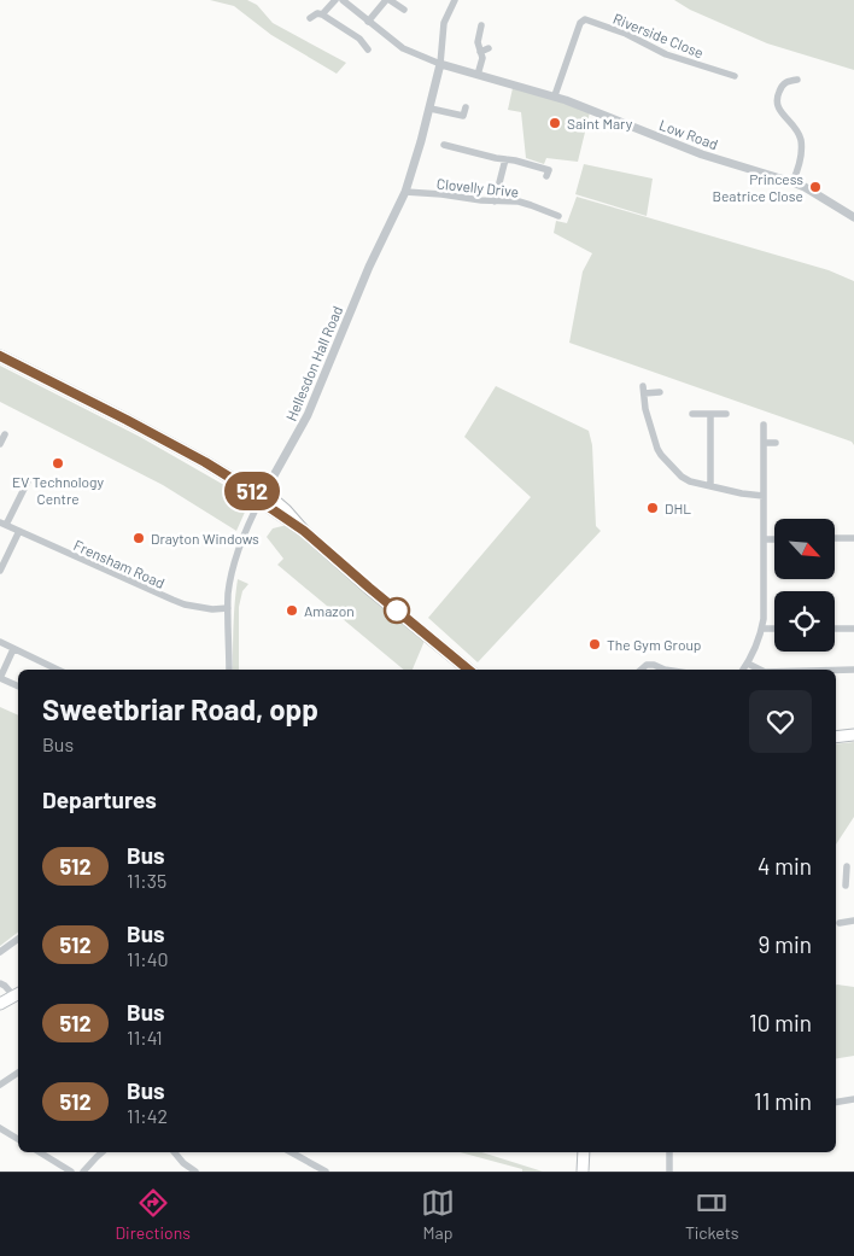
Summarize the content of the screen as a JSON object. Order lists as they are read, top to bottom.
{
  "streets": {
    "street": [
      "Riverside Close",
      "Low Road",
      "Clovelly Drive",
      "Hellesdon Hall Road",
      "Frensham Road"
    ]
  },
  "crossings": [
    ["Riverside Close", "Low Road"],
    ["Low Road", "Hellesdon Hall Road"],
    ["Clovelly Drive", "Hellesdon Hall Road"],
    ["Hellesdon Hall Road", "Frensham Road"]
  ],
  "places": [
    "Saint Mary",
    "Princess Beatrice Close",
    "EV Technology Centre",
    "DHL",
    "Drayton Windows",
    "Amazon",
    "The Gym Group"
  ],
  "lines": ["bus line 512"],
  "north": "bottom right",
  "page": {
    "on_map": "512",
    "heading": [
      ["Sweetbriar Road, opp", "Bus"],
      "Departures"
    ],
    "list": [
      {
        "mark": "512",
        "name": "Bus",
        "note": "11:35",
        "value": "4 min"
      },
      {
        "mark": "512",
        "name": "Bus",
        "note": "11:40",
        "value": "9 min"
      },
      {
        "mark": "512",
        "name": "Bus",
        "note": "11:41",
        "value": "10 min"
      },
      {
        "mark": "512",
        "name": "Bus",
        "note": "11:42",
        "value": "11 min"
      }
    ],
    "tabs": ["Directions", "Map", "Tickets"]
  }
}
